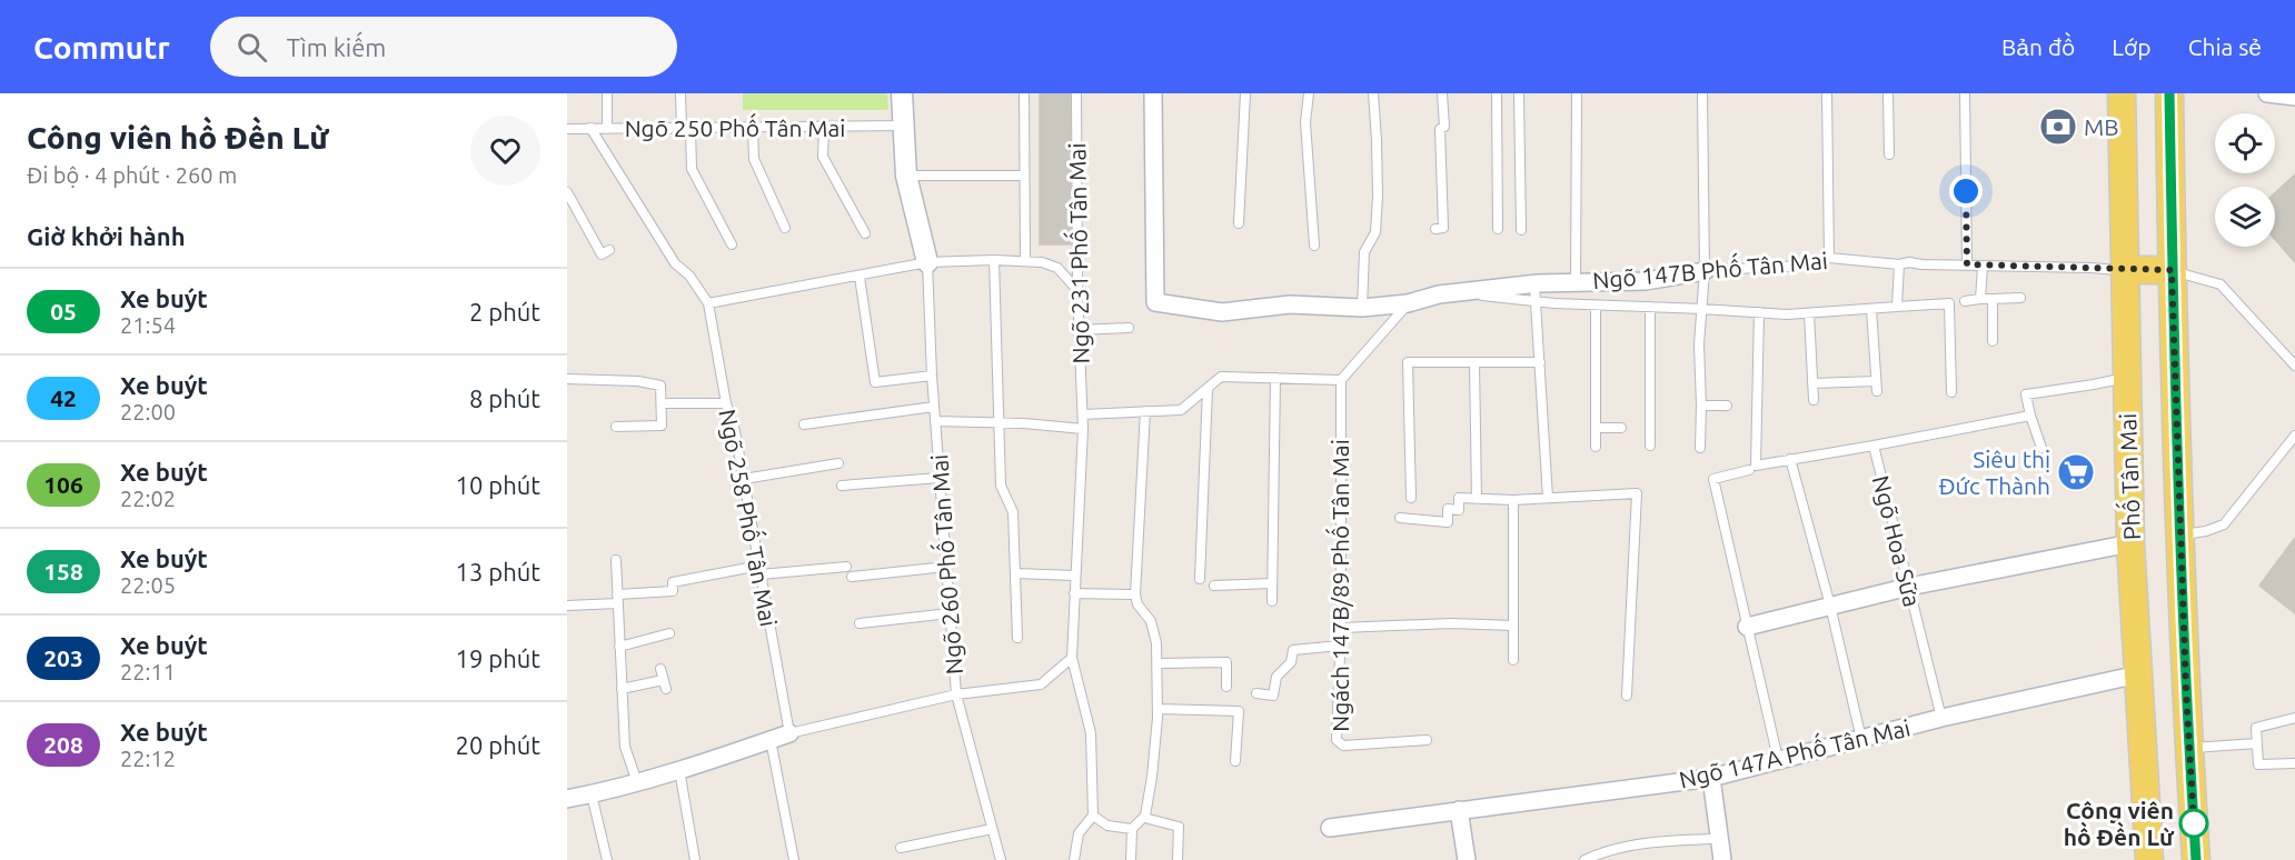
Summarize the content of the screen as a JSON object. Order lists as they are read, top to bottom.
{
  "streets": {
    "main road": ["Phố Tân Mai"],
    "street": ["Ngõ 147B Phố Tân Mai", "Ngõ 147A Phố Tân Mai"],
    "lane": [
      "Ngõ 250 Phố Tân Mai",
      "Ngõ 231 Phố Tân Mai",
      "Ngõ 258 Phố Tân Mai",
      "Ngõ Hoa Sữa",
      "Ngõ 260 Phố Tân Mai",
      "Ngách 147B/89 Phố Tân Mai"
    ]
  },
  "crossings": [
    ["Ngõ 250 Phố Tân Mai", "Ngõ 258 Phố Tân Mai"],
    ["Ngõ 147B Phố Tân Mai", "Phố Tân Mai"],
    ["Ngõ 147B Phố Tân Mai", "Ngõ Hoa Sữa"],
    ["Phố Tân Mai", "Ngõ 147A Phố Tân Mai"],
    ["Ngõ Hoa Sữa", "Ngõ 147A Phố Tân Mai"]
  ],
  "places": {
    "bank": ["MB"],
    "supermarket": ["Siêu thị Đức Thành"],
    "other": ["Công viên hồ Đền Lừ"]
  },
  "lines": ["bus line 05"],
  "page": {
    "header": "Commutr",
    "search": "Tìm kiếm",
    "nav": ["Bản đồ", "Lớp", "Chia sẻ"],
    "heading": [
      ["Công viên hồ Đền Lừ", "Đi bộ · 4 phút · 260 m"],
      "Giờ khởi hành"
    ],
    "list": [
      {
        "mark": "05",
        "name": "Xe buýt",
        "note": "21:54",
        "value": "2 phút"
      },
      {
        "mark": "42",
        "name": "Xe buýt",
        "note": "22:00",
        "value": "8 phút"
      },
      {
        "mark": "106",
        "name": "Xe buýt",
        "note": "22:02",
        "value": "10 phút"
      },
      {
        "mark": "158",
        "name": "Xe buýt",
        "note": "22:05",
        "value": "13 phút"
      },
      {
        "mark": "203",
        "name": "Xe buýt",
        "note": "22:11",
        "value": "19 phút"
      },
      {
        "mark": "208",
        "name": "Xe buýt",
        "note": "22:12",
        "value": "20 phút"
      }
    ]
  }
}
